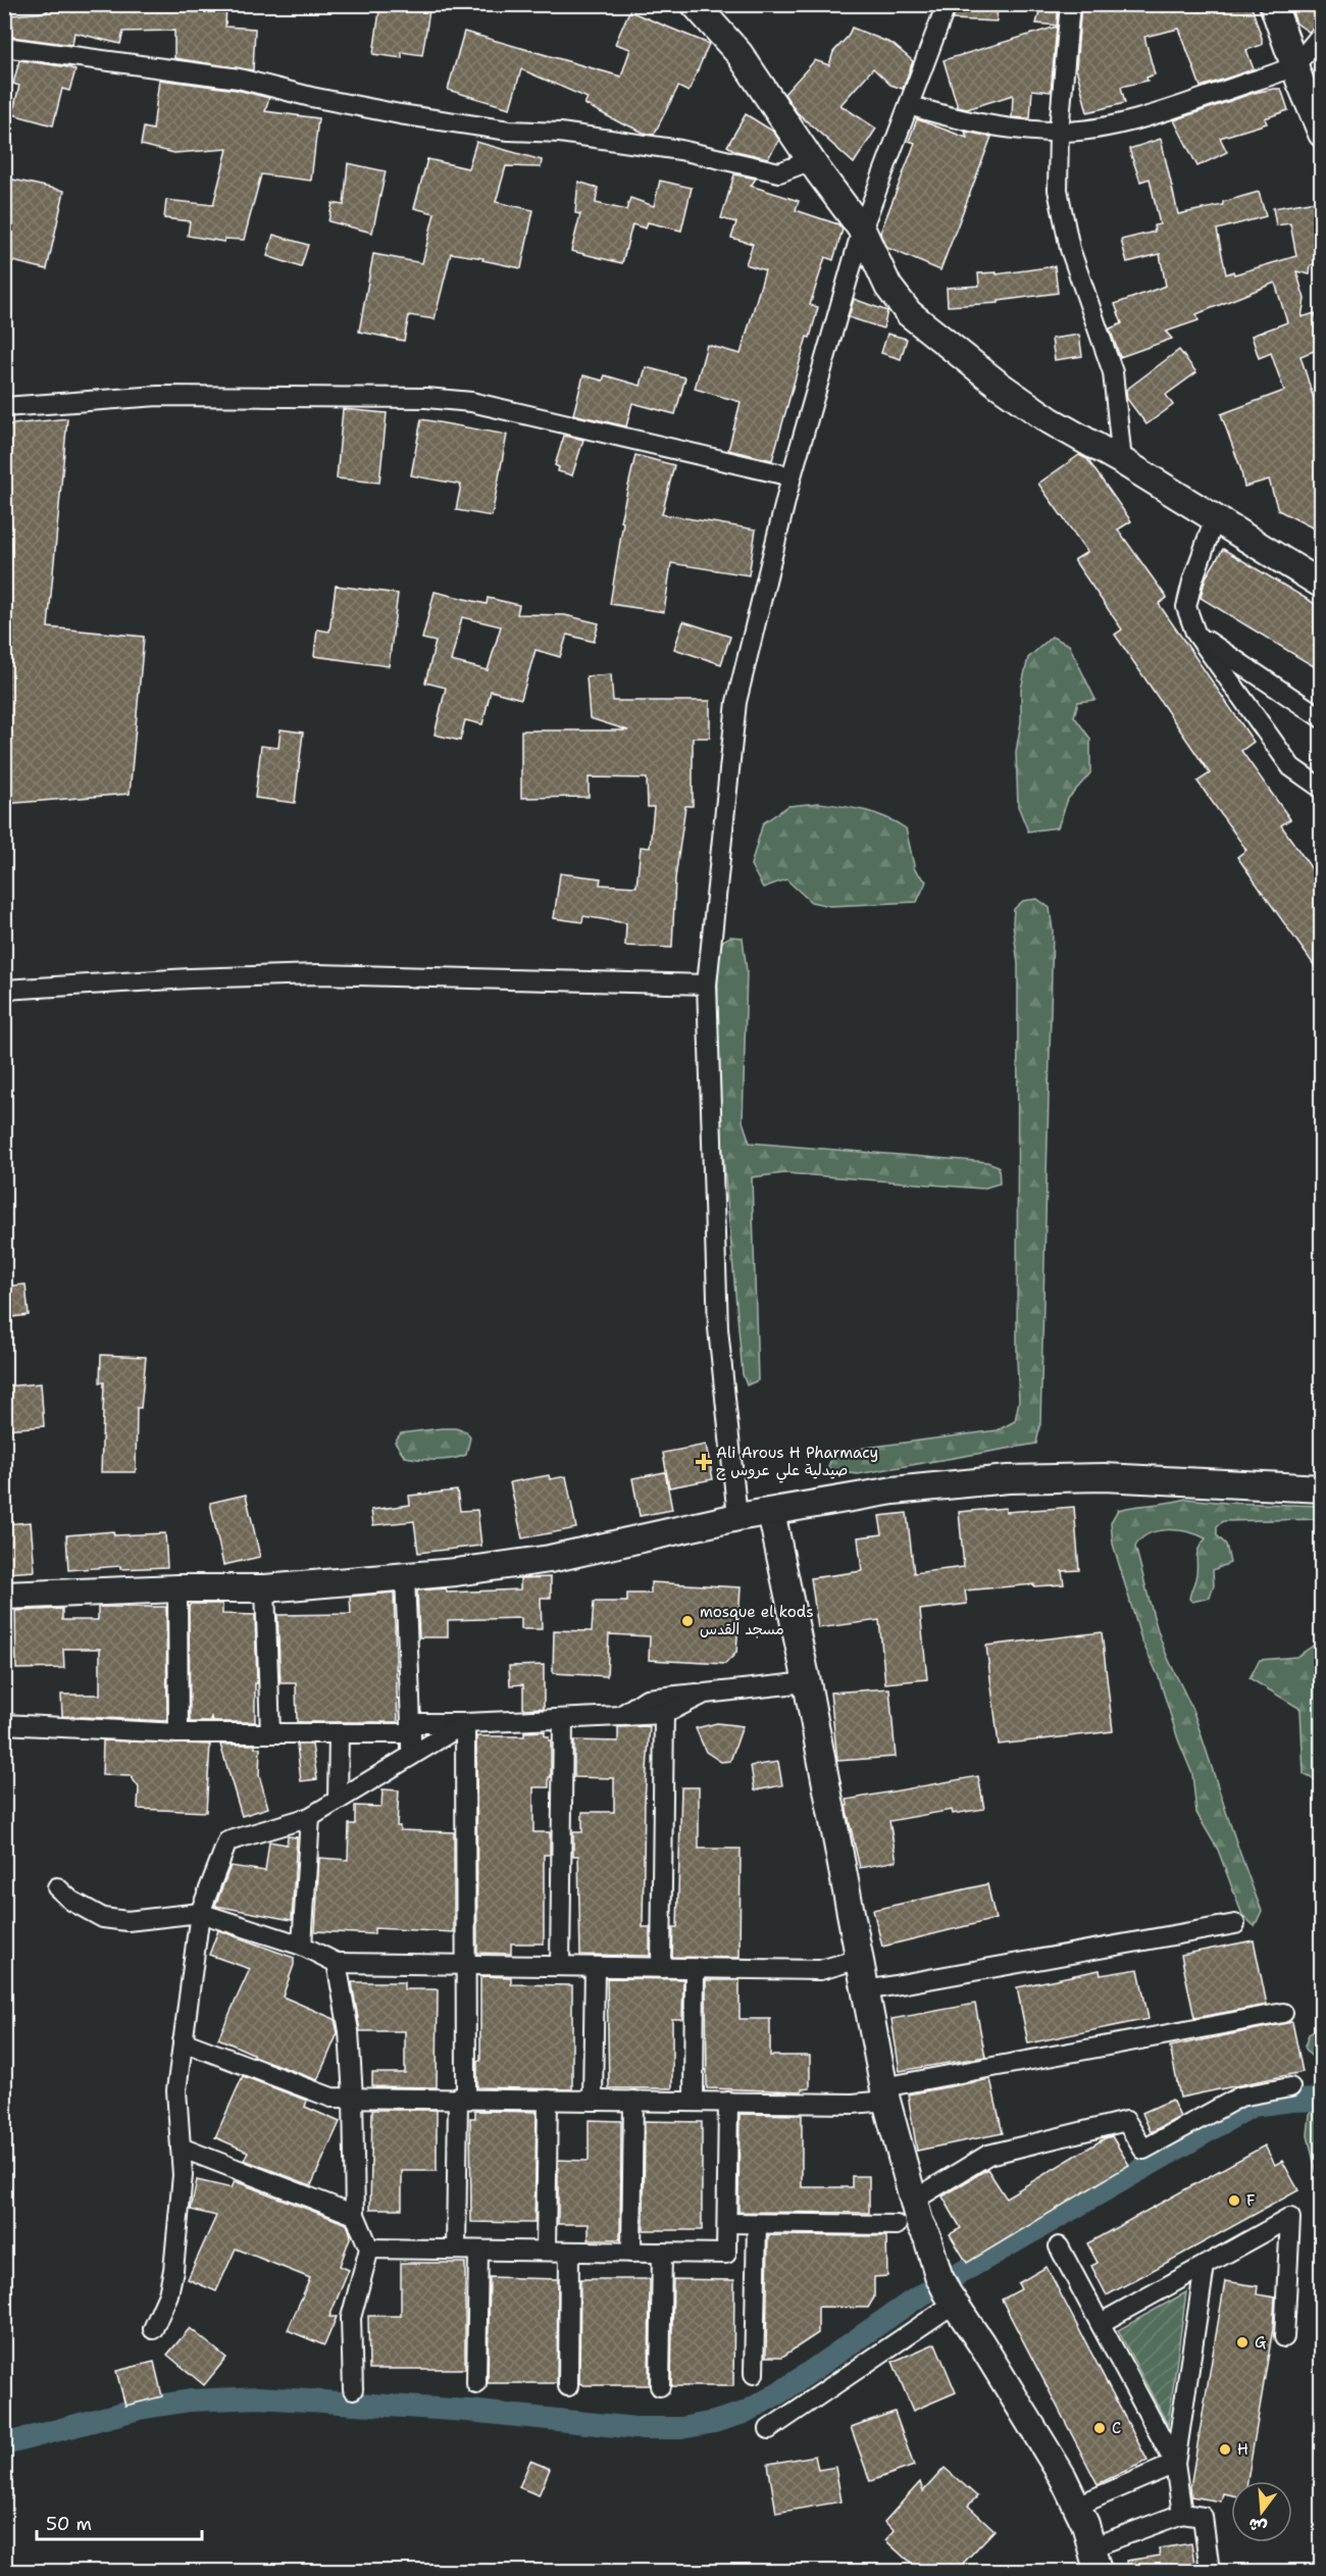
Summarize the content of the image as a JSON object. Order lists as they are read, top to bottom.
{
  "places": {
    "health": ["Ali Arous H Pharmacy صيدلية علي عروس ح"],
    "other": [
      "mosque el kods مسجد القدس",
      "F",
      "G",
      "C",
      "H"
    ]
  },
  "scale_bar": "50 m",
  "north": "bottom"
}
